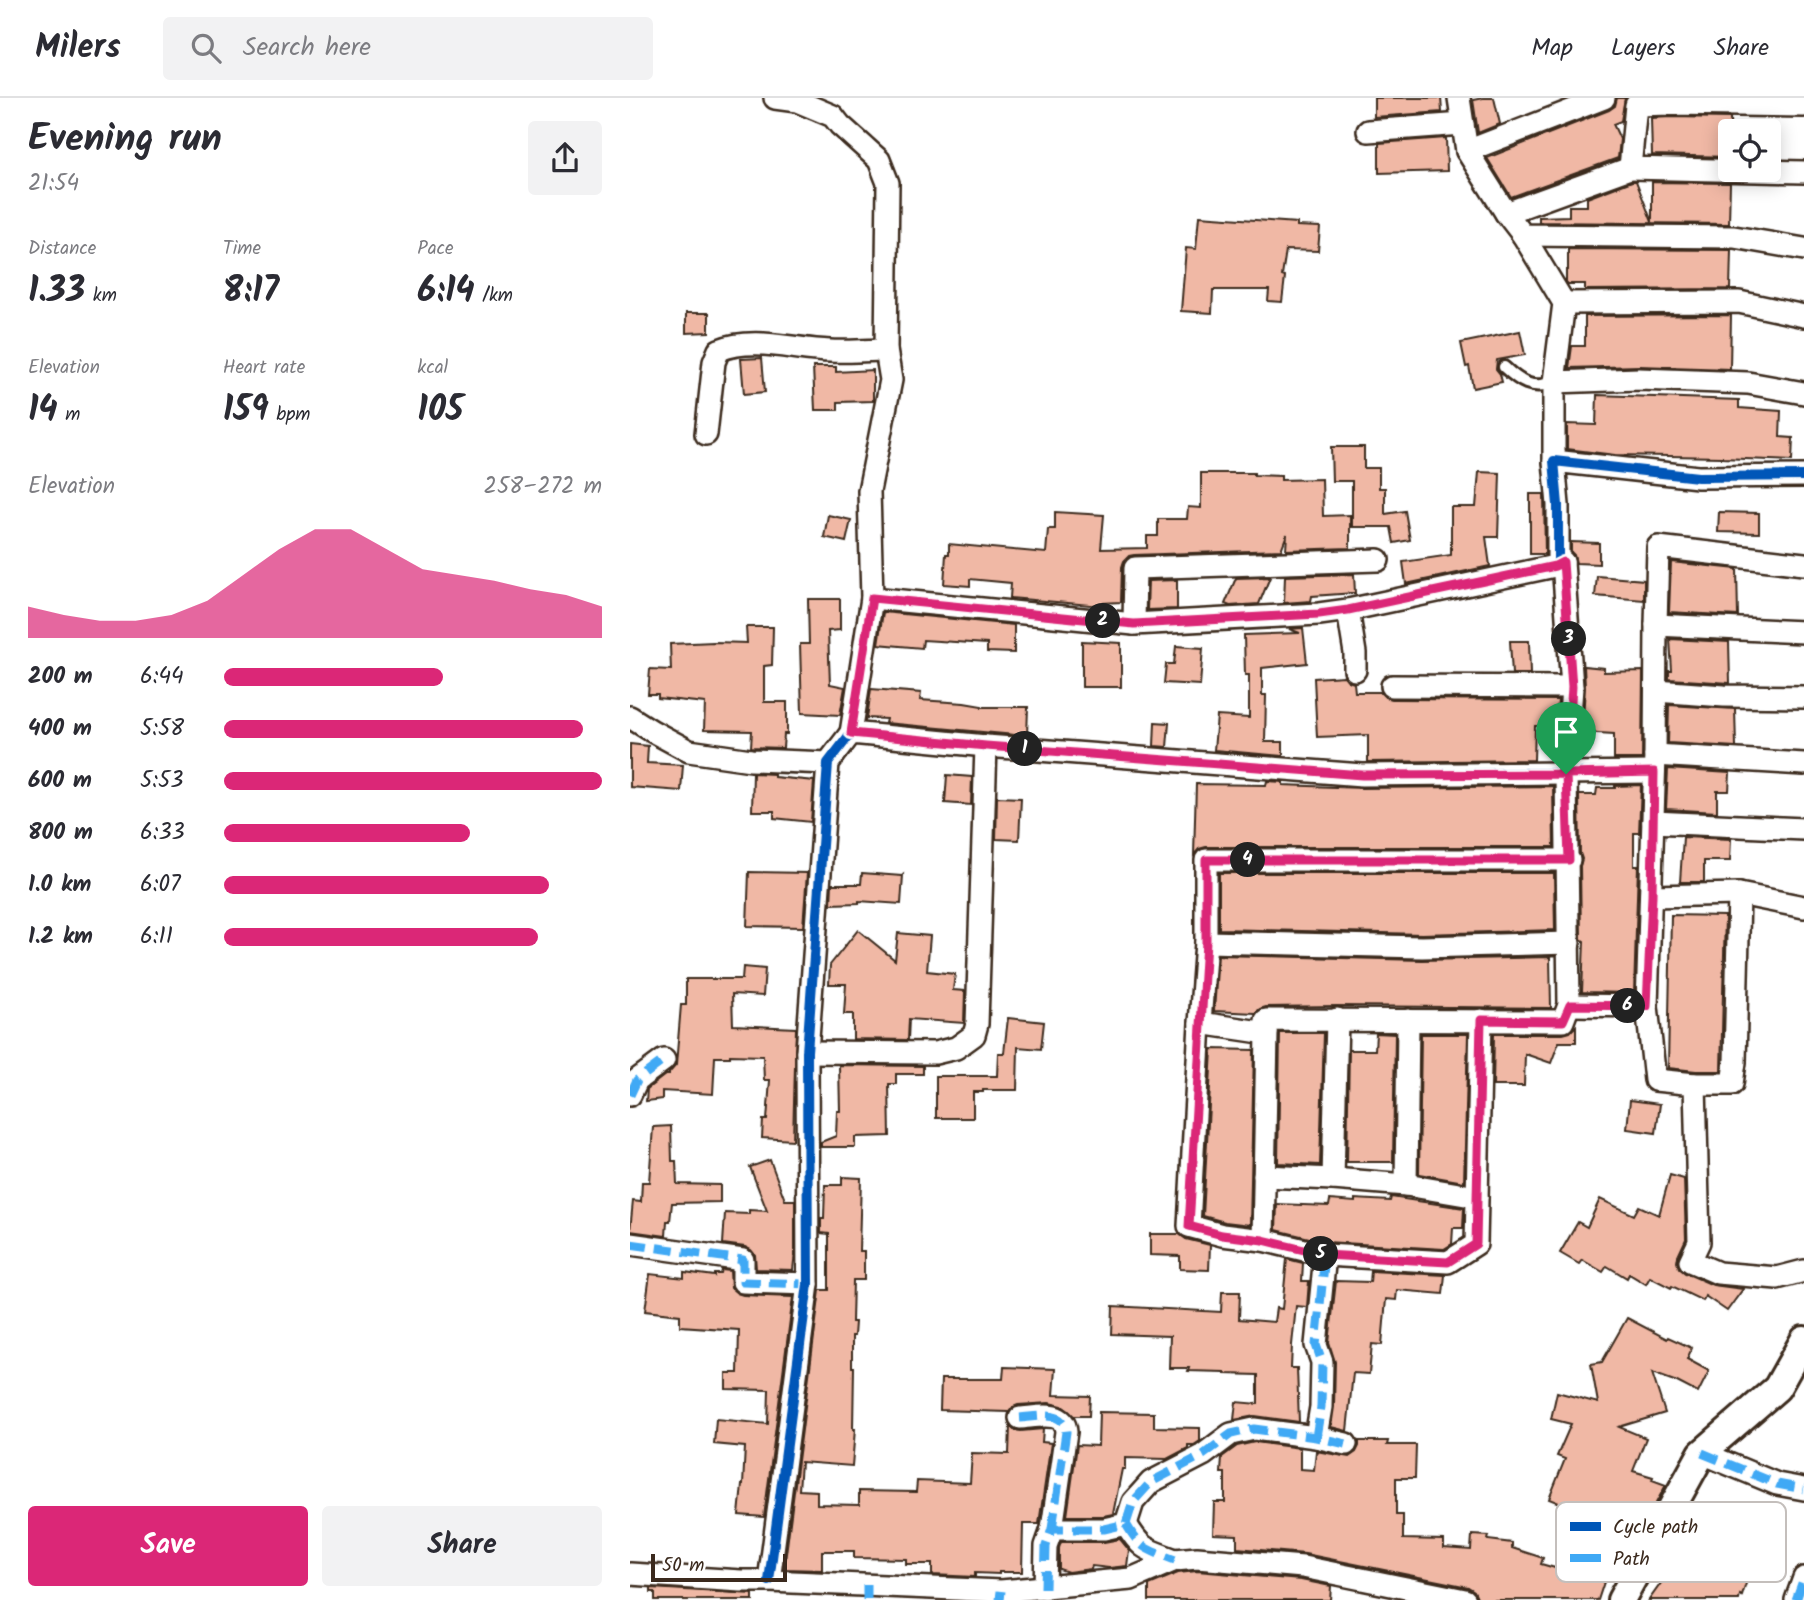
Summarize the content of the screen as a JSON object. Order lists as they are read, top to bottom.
{
  "legend": ["Cycle path", "Path"],
  "scale_bar": "50 m",
  "page": {
    "header": "Milers",
    "search": "Search here",
    "nav": ["Map", "Layers", "Share"],
    "heading": ["Evening run", "21:54"],
    "stats": [
      ["Distance", "1.33 km"],
      ["Time", "8:17"],
      ["Pace", "6:14 /km"],
      ["Elevation", "14 m"],
      ["Heart rate", "159 bpm"],
      ["kcal", "105"]
    ],
    "chart": ["Elevation", "258–272 m"],
    "pins": [
      "2",
      "3",
      "1",
      "4",
      "6",
      "5"
    ],
    "list": [
      {
        "name": "200 m",
        "note": "6:44"
      },
      {
        "name": "400 m",
        "note": "5:58"
      },
      {
        "name": "600 m",
        "note": "5:53"
      },
      {
        "name": "800 m",
        "note": "6:33"
      },
      {
        "name": "1.0 km",
        "note": "6:07"
      },
      {
        "name": "1.2 km",
        "note": "6:11"
      }
    ],
    "buttons": ["Save", "Share"],
    "scale": "50 m"
  }
}
